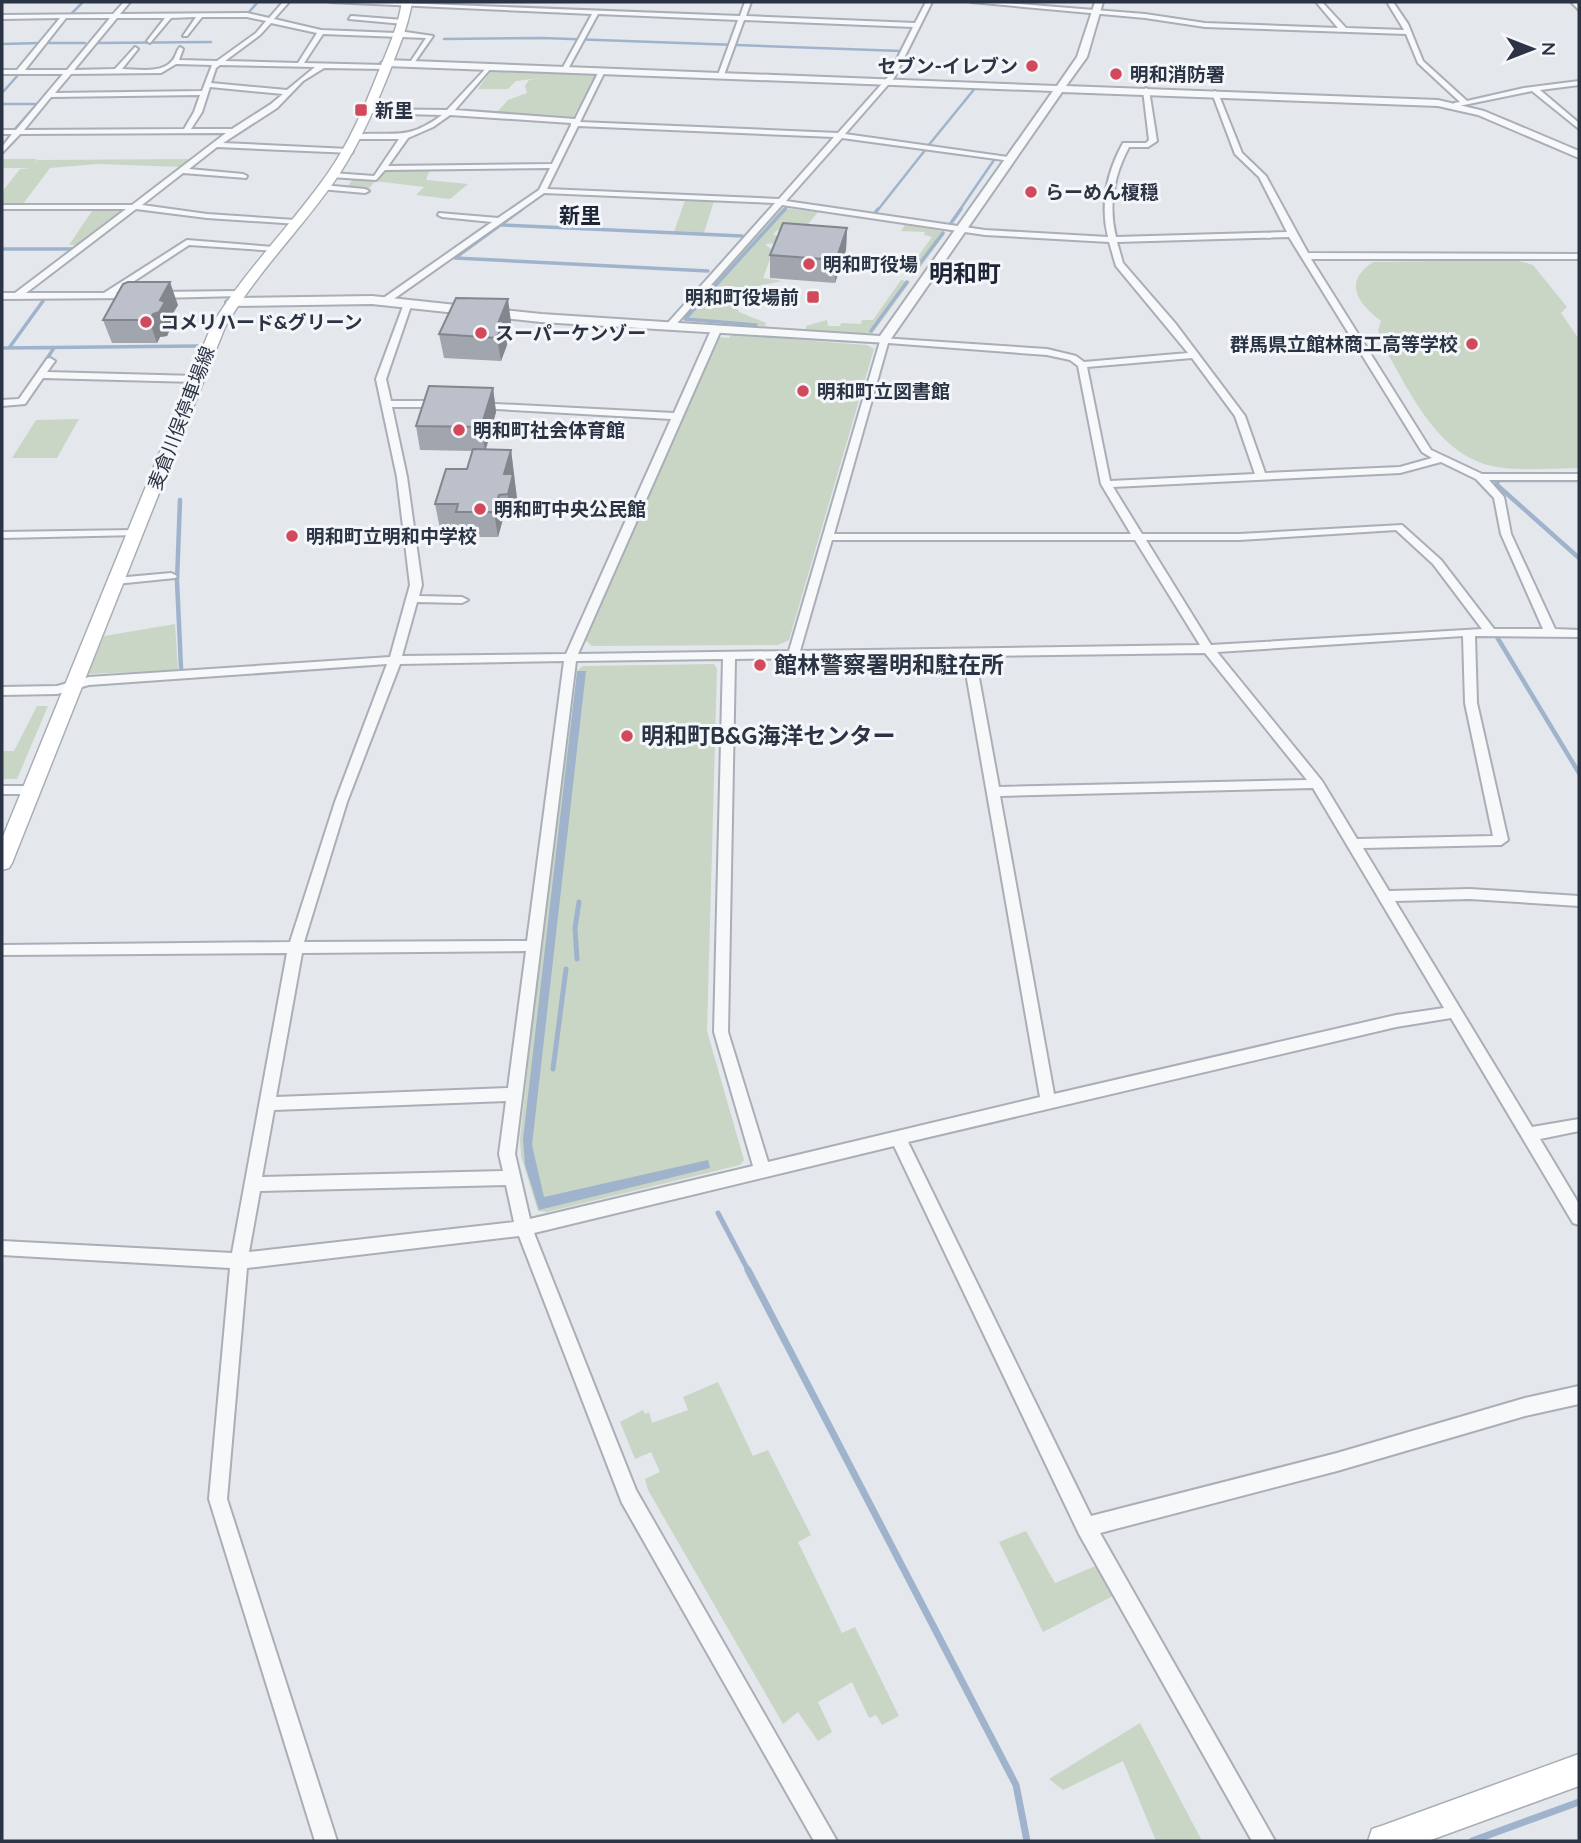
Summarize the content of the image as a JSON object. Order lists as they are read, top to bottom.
{
  "streets": {
    "main road": ["麦倉川俣停車場線"]
  },
  "districts": ["新里", "明和町"],
  "places": {
    "other": [
      "セブン-イレブン",
      "明和消防署",
      "らーめん榎穏",
      "明和町役場",
      "コメリハード&グリーン",
      "スーパーケンゾー",
      "群馬県立館林商工高等学校",
      "明和町立図書館",
      "明和町社会体育館",
      "明和町中央公民館",
      "明和町立明和中学校",
      "館林警察署明和駐在所",
      "明和町B&G海洋センター"
    ],
    "transit": ["新里", "明和町役場前"]
  },
  "north": "right"
}
